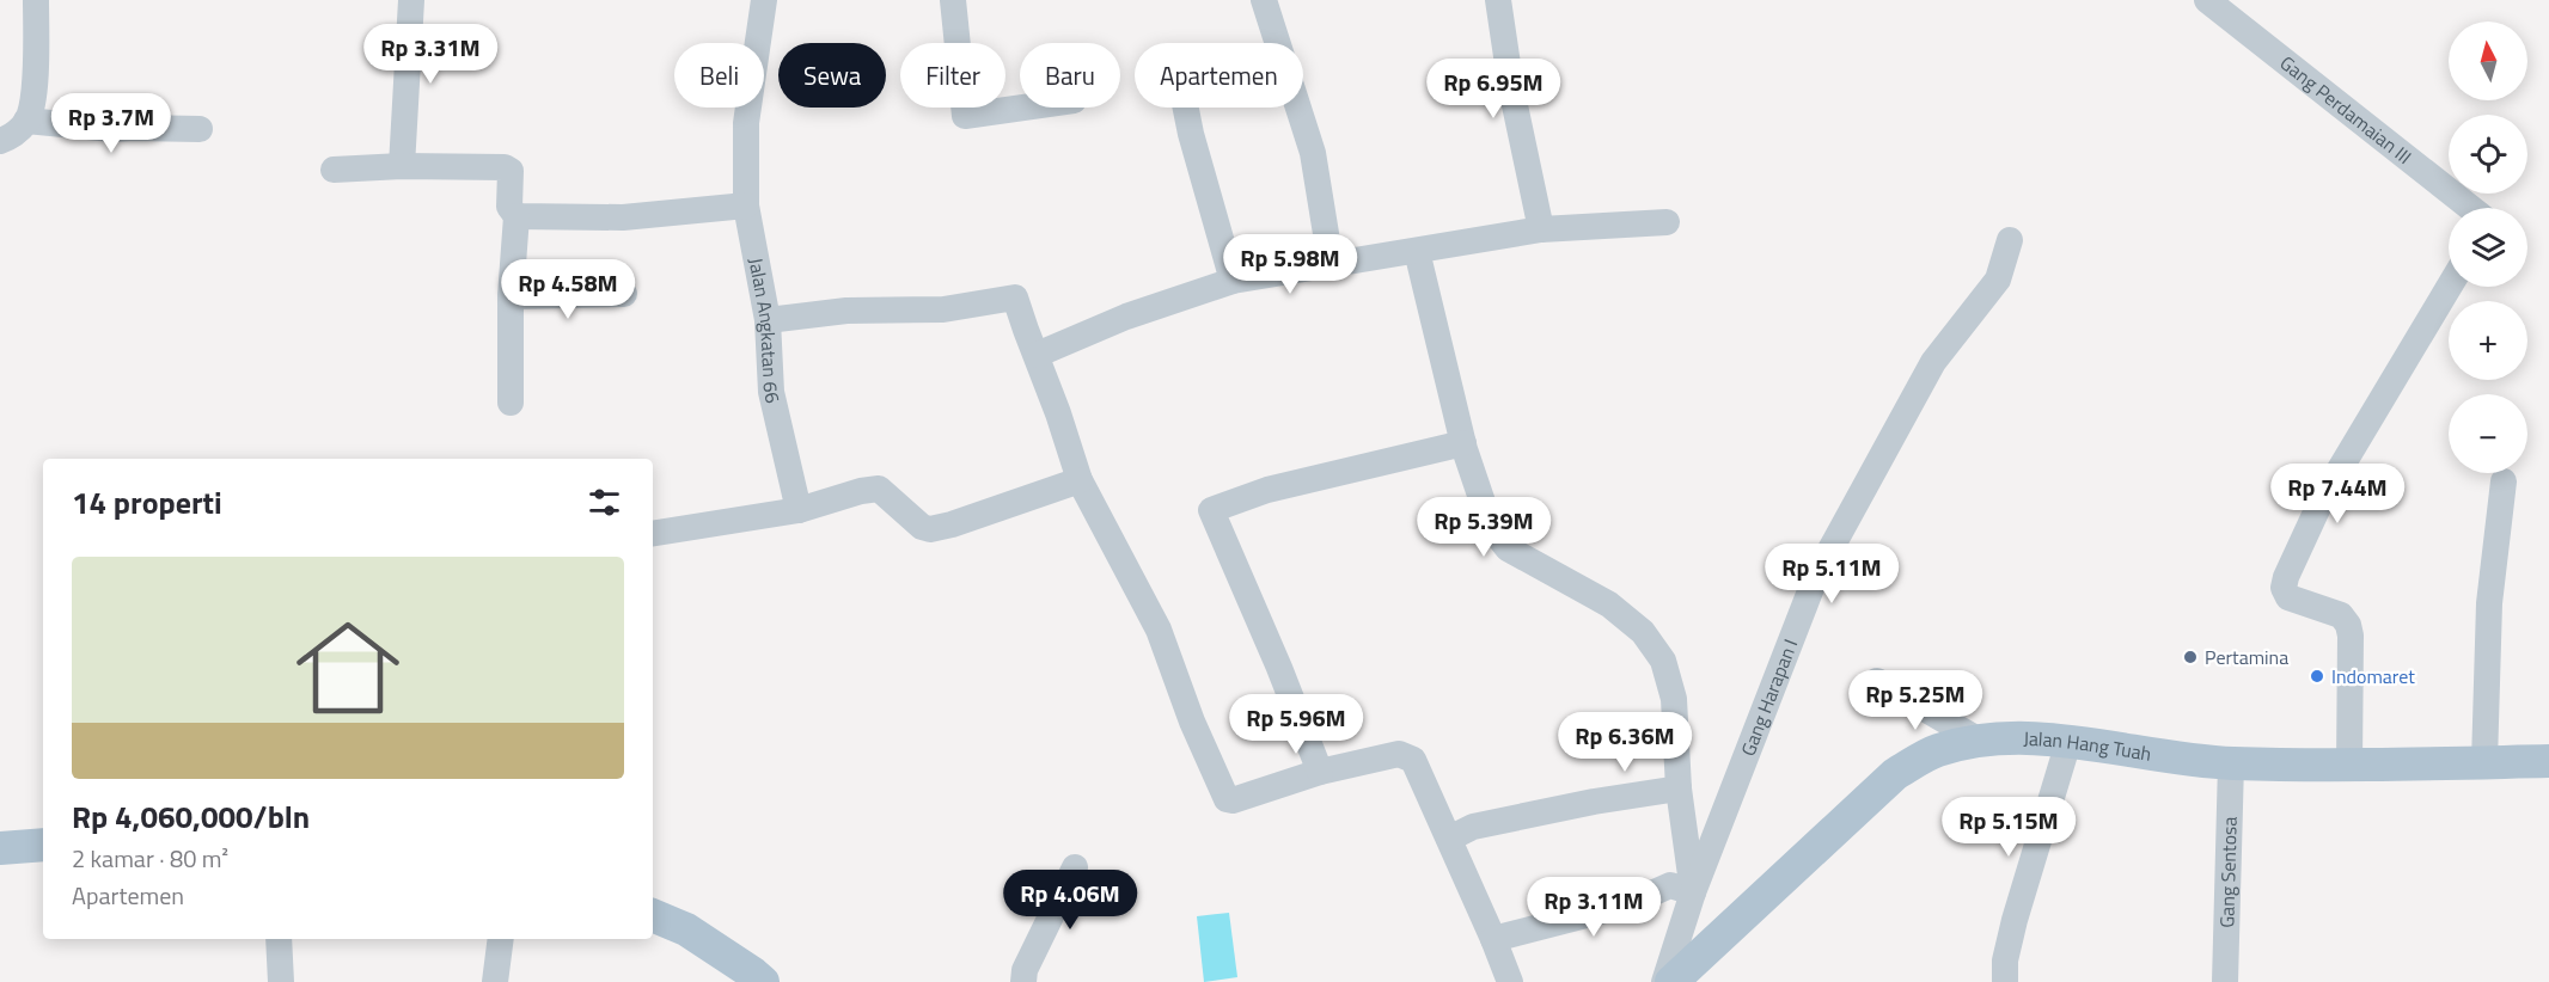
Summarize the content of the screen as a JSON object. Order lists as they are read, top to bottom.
{
  "streets": {
    "main road": ["Jalan Hang Tuah"],
    "street": [
      "Gang Perdamaian III",
      "Jalan Angkatan 66",
      "Gang Harapan I",
      "Gang Sentosa"
    ]
  },
  "crossings": [
    ["Jalan Hang Tuah", "Gang Sentosa"]
  ],
  "places": ["Pertamina", "Indomaret"],
  "north": "top",
  "page": {
    "map_buttons": ["+", "−"],
    "price": [
      "Rp 3.31M",
      "Rp 6.95M",
      "Rp 3.7M",
      "Rp 5.98M",
      "Rp 4.58M",
      "Rp 7.44M",
      "Rp 5.39M",
      "Rp 5.11M",
      "Rp 5.25M",
      "Rp 5.96M",
      "Rp 6.36M",
      "Rp 5.15M",
      "Rp 4.06M",
      "Rp 3.11M"
    ],
    "chip": [
      "Beli",
      "Sewa",
      "Filter",
      "Baru",
      "Apartemen"
    ],
    "heading": "14 properti",
    "list": [
      {
        "name": "Rp 4,060,000/bln",
        "note": "2 kamar · 80 m² · Apartemen"
      }
    ]
  }
}
